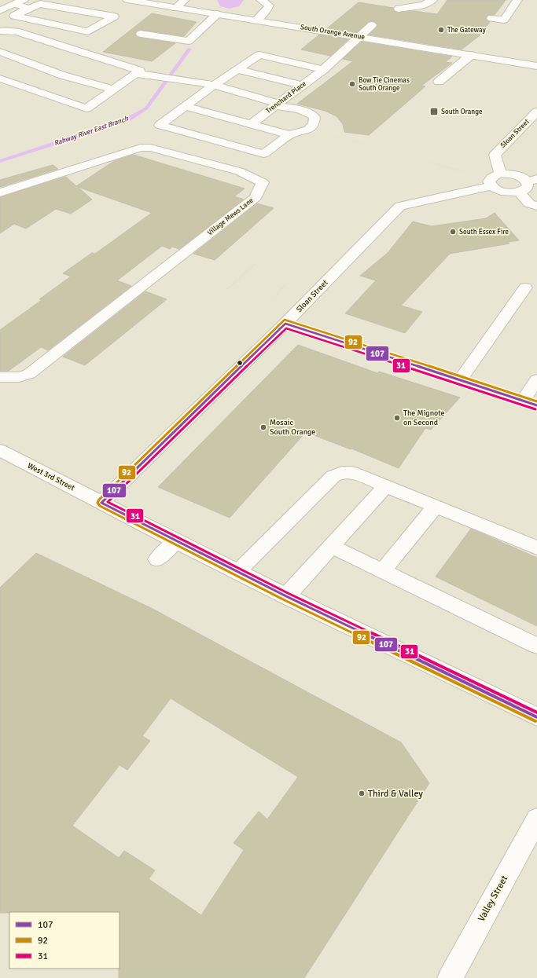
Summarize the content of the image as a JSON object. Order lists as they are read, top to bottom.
{
  "streets": {
    "street": [
      "South Orange Avenue",
      "Trenchard Place",
      "Sloan Street",
      "Village Mews Lane",
      "West 3rd Street",
      "Valley Street"
    ]
  },
  "crossings": [
    ["South Orange Avenue", "Trenchard Place"],
    ["Sloan Street", "West 3rd Street"]
  ],
  "water": ["Rahway River East Branch"],
  "places": {
    "other": [
      "The Gateway",
      "Bow Tie Cinemas South Orange",
      "South Essex Fire",
      "The Mignote on Second",
      "Mosaic South Orange",
      "Third & Valley"
    ],
    "transit": ["South Orange"]
  },
  "lines": ["transit line 92", "transit line 107", "transit line 31"],
  "legend": ["107", "92", "31"]
}
